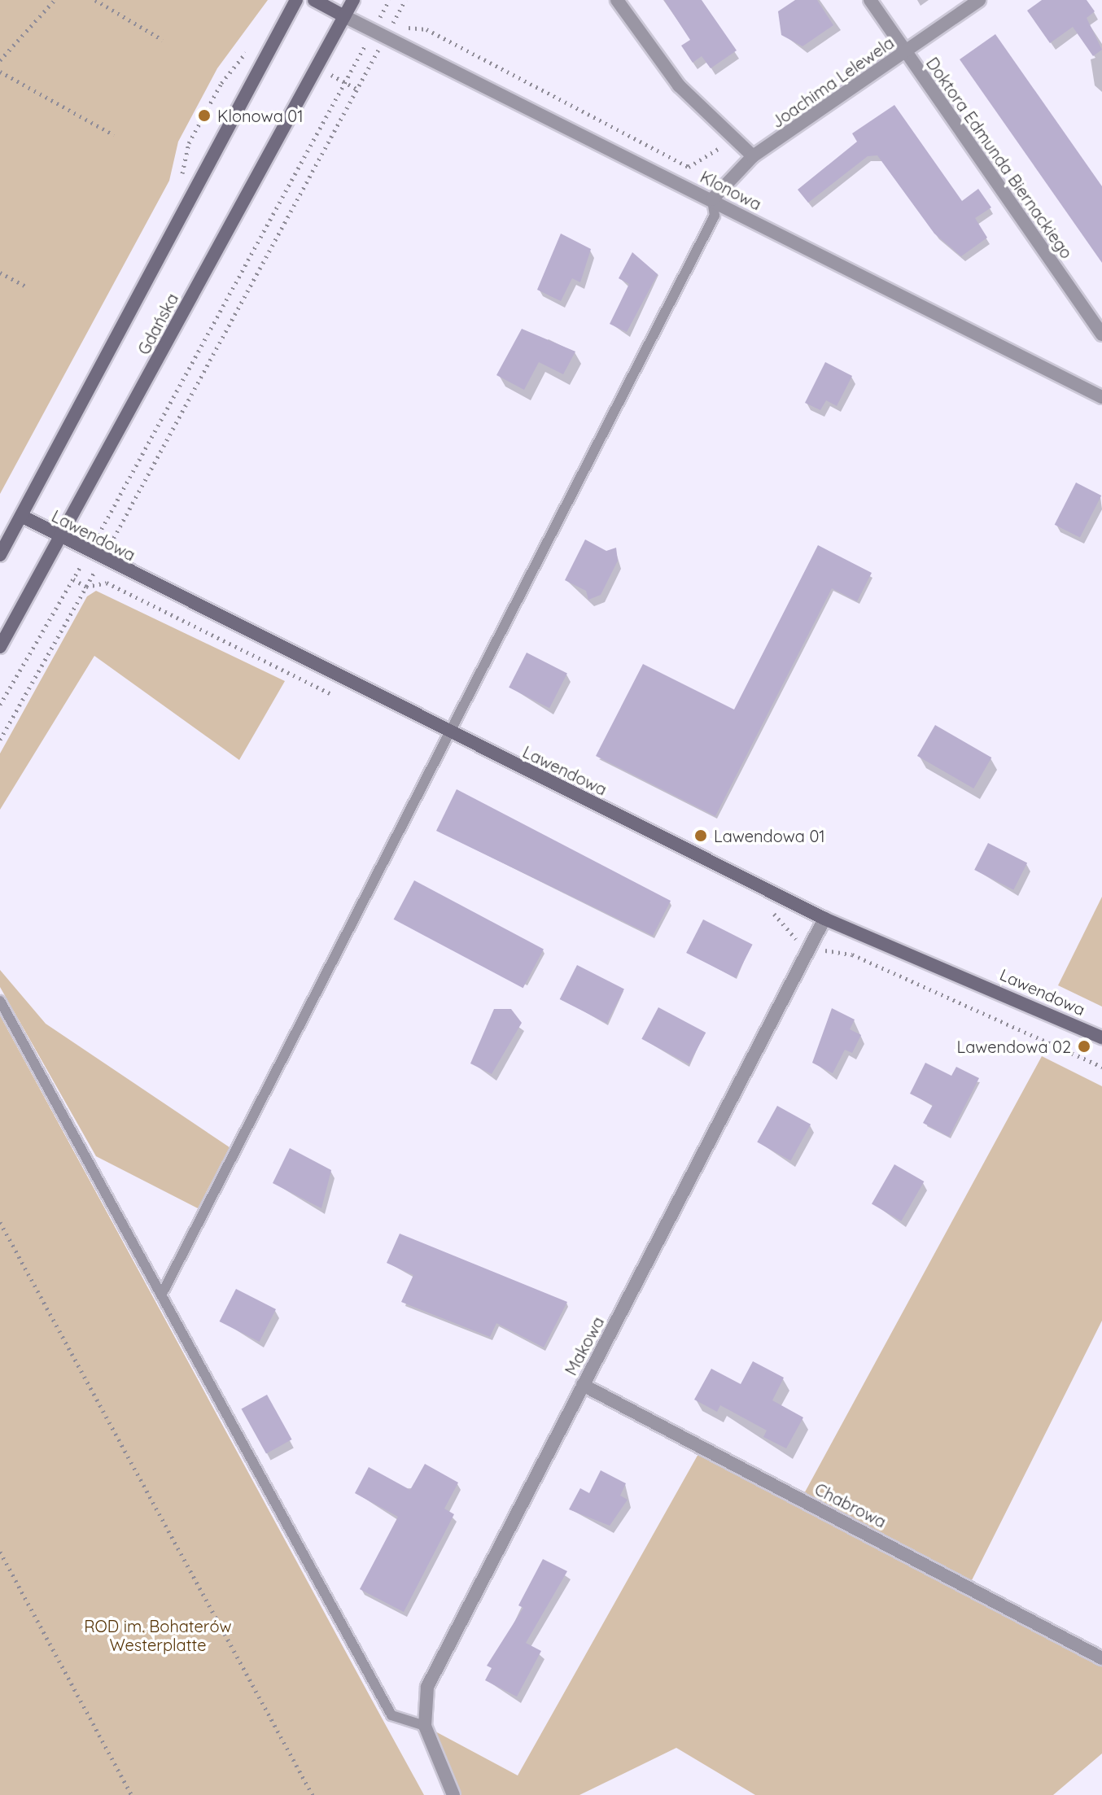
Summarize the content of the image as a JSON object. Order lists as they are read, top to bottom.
{
  "streets": {
    "main road": ["Gdańska", "Lawendowa"],
    "street": [
      "Joachima Lelewela",
      "Doktora Edmunda Biernackiego",
      "Klonowa",
      "Makowa",
      "Chabrowa"
    ]
  },
  "crossings": [
    ["Joachima Lelewela", "Doktora Edmunda Biernackiego"],
    ["Joachima Lelewela", "Klonowa"],
    ["Klonowa", "Gdańska"],
    ["Gdańska", "Lawendowa"],
    ["Lawendowa", "Makowa"],
    ["Makowa", "Chabrowa"]
  ],
  "parks": ["ROD im. Bohaterów Westerplatte"],
  "places": ["Klonowa 01", "Lawendowa 01", "Lawendowa 02"]
}
